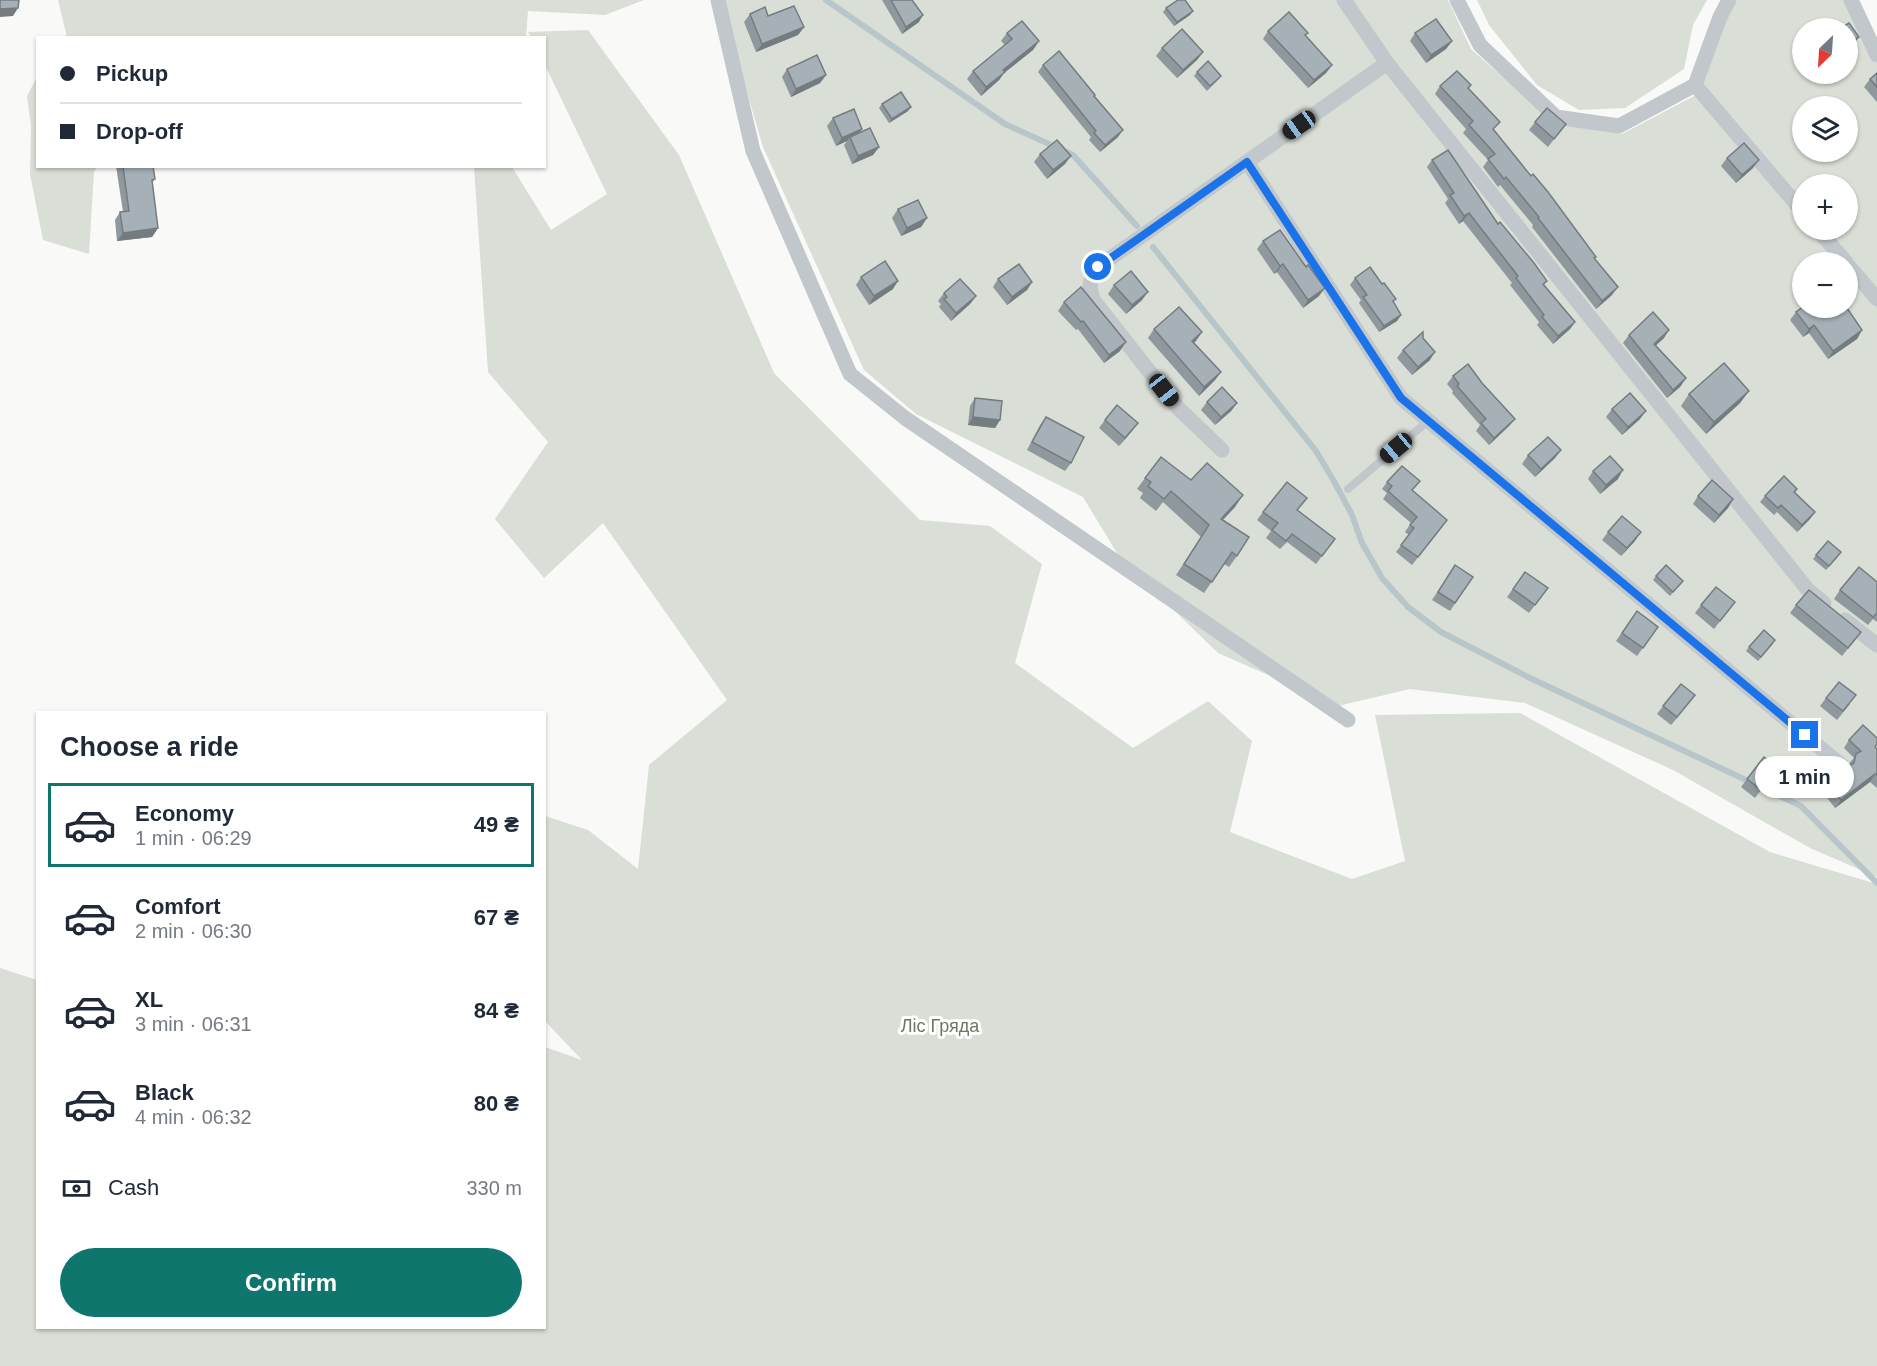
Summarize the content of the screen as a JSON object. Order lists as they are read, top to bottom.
{
  "parks": ["Ліс Гряда"],
  "north": "bottom left",
  "page": {
    "map_buttons": ["+", "−"],
    "banner": ["Pickup", "Drop-off"],
    "heading": "Choose a ride",
    "bubble": "1 min",
    "list": [
      {
        "name": "Economy",
        "note": "1 min · 06:29",
        "value": "49 ₴"
      },
      {
        "name": "Comfort",
        "note": "2 min · 06:30",
        "value": "67 ₴"
      },
      {
        "name": "XL",
        "note": "3 min · 06:31",
        "value": "84 ₴"
      },
      {
        "name": "Black",
        "note": "4 min · 06:32",
        "value": "80 ₴"
      }
    ],
    "pay": ["Cash", "330 m"],
    "buttons": "Confirm"
  }
}
